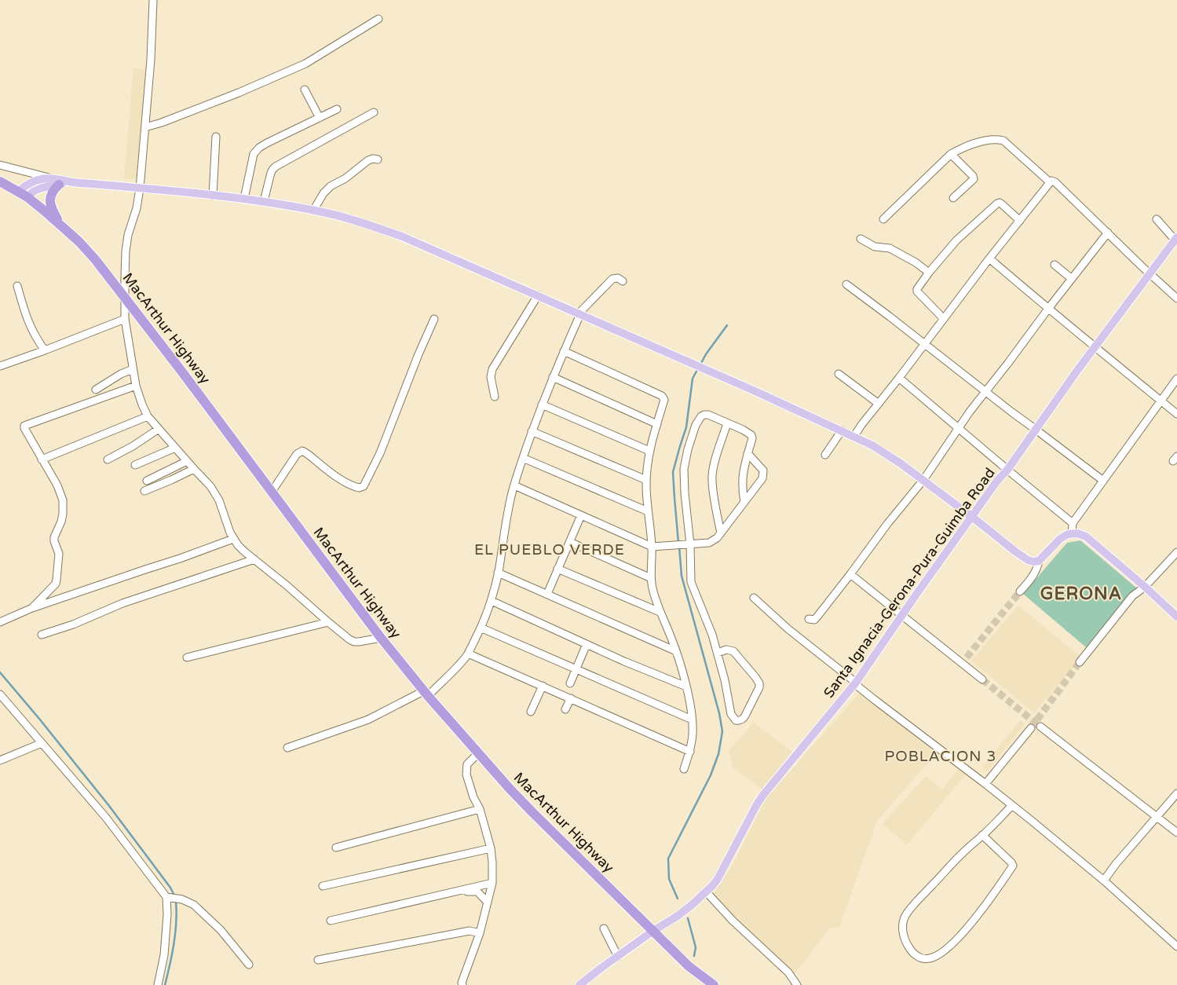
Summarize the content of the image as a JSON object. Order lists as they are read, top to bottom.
{
  "streets": {
    "highway": ["MacArthur Highway"],
    "main road": ["Santa Ignacia-Gerona-Pura-Guimba Road"]
  },
  "crossings": [
    ["MacArthur Highway", "Santa Ignacia-Gerona-Pura-Guimba Road"]
  ],
  "districts": ["EL PUEBLO VERDE", "GERONA", "POBLACION 3"]
}
